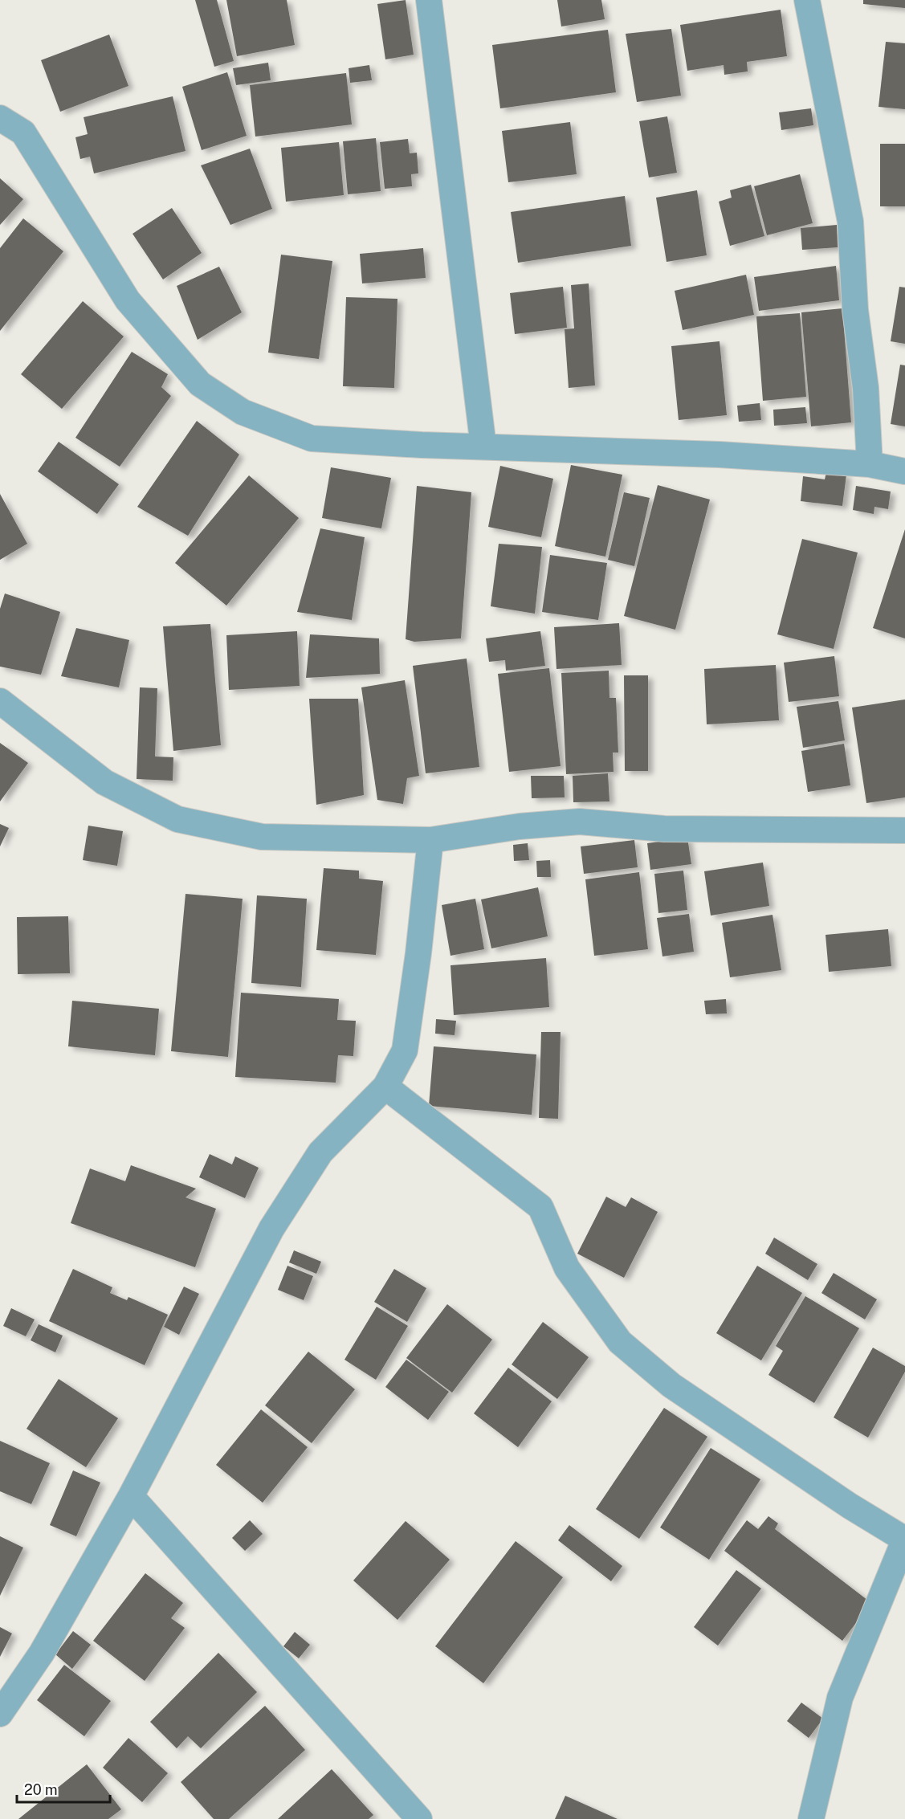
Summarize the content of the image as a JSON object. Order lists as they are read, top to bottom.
{
  "scale_bar": "20 m"
}
